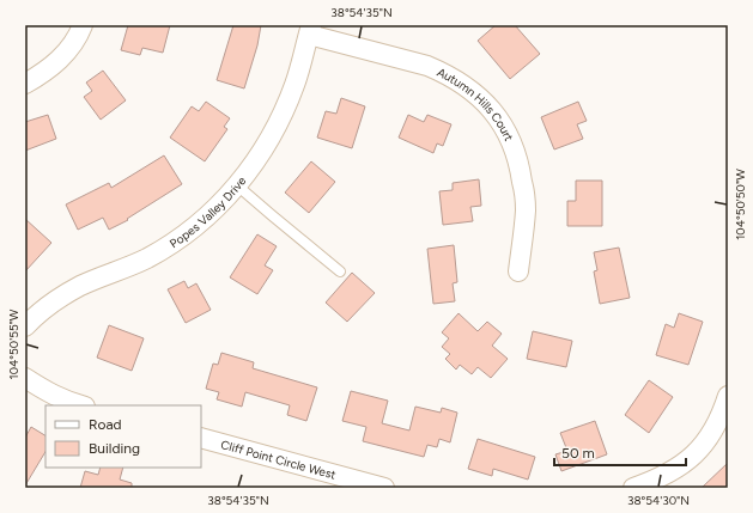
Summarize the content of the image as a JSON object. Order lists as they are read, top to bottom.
{
  "streets": {
    "street": ["Autumn Hills Court", "Popes Valley Drive", "Cliff Point Circle West"]
  },
  "crossings": [
    ["Autumn Hills Court", "Popes Valley Drive"]
  ],
  "legend": ["Road", "Building"],
  "scale_bar": "50 m",
  "coordinates": [
    "38°54'35\"N",
    "104°50'50\"W",
    "104°50'55\"W",
    "38°54'30\"N"
  ]
}
